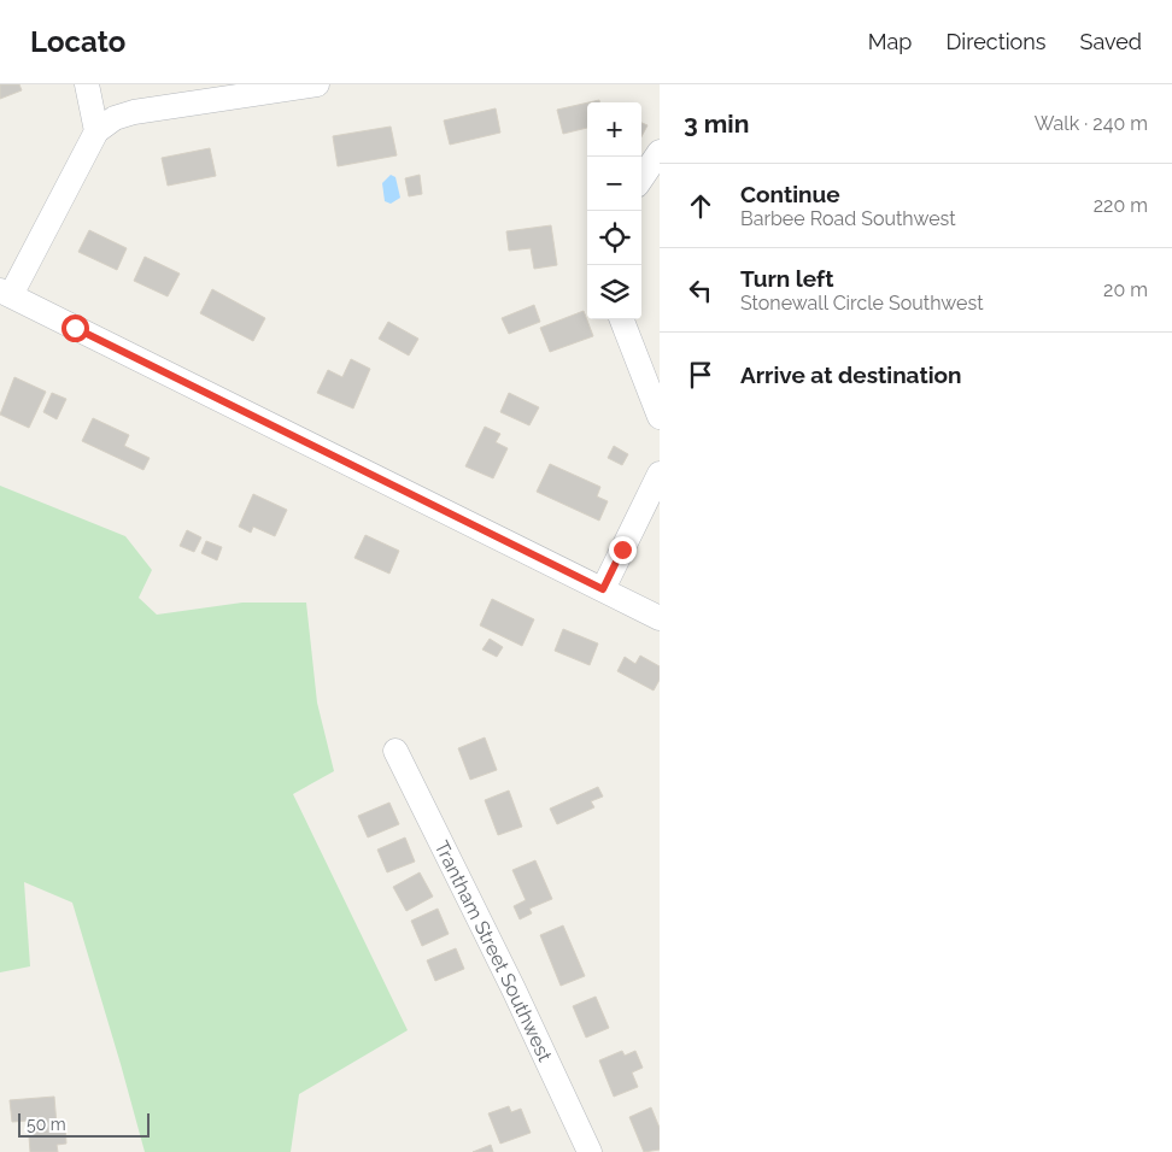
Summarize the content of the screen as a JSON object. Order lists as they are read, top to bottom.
{
  "streets": {
    "street": ["Trantham Street Southwest"]
  },
  "scale_bar": "50 m",
  "page": {
    "header": "Locato",
    "nav": ["Map", "Directions", "Saved"],
    "heading": ["3 min", "Walk · 240 m"],
    "map_buttons": ["+", "−"],
    "list": [
      ["Continue", "Barbee Road Southwest", "220 m"],
      ["Turn left", "Stonewall Circle Southwest", "20 m"],
      "Arrive at destination"
    ],
    "scale": "50 m"
  }
}
